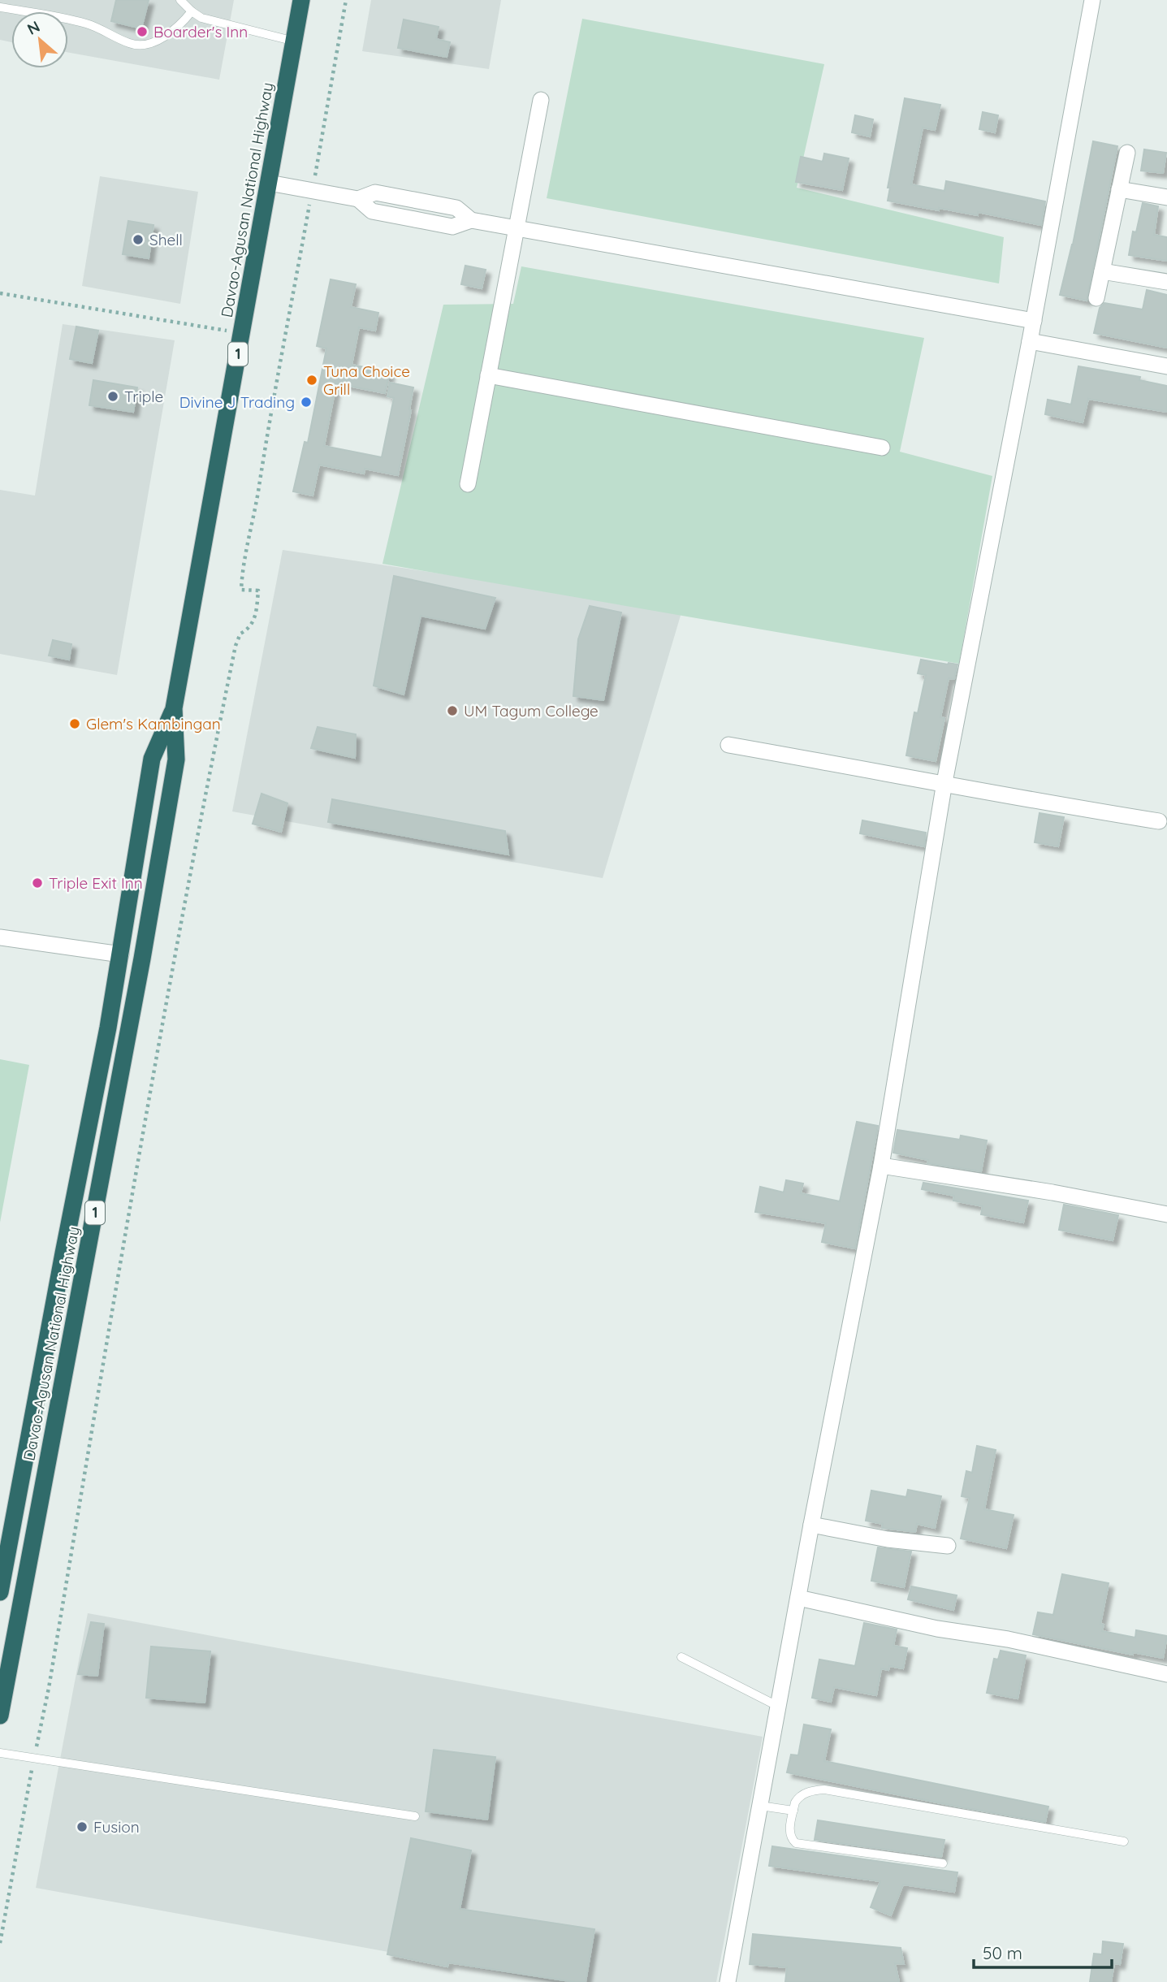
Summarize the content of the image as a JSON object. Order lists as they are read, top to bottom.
{
  "streets": {
    "highway": ["Davao-Agusan National Highway", "1"]
  },
  "places": [
    "Boarder's Inn",
    "Shell",
    "Tuna Choice Grill",
    "Triple",
    "Divine J Trading",
    "UM Tagum College",
    "Glem's Kambingan",
    "Triple Exit Inn",
    "Fusion"
  ],
  "scale_bar": "50 m",
  "north": "top left"
}
